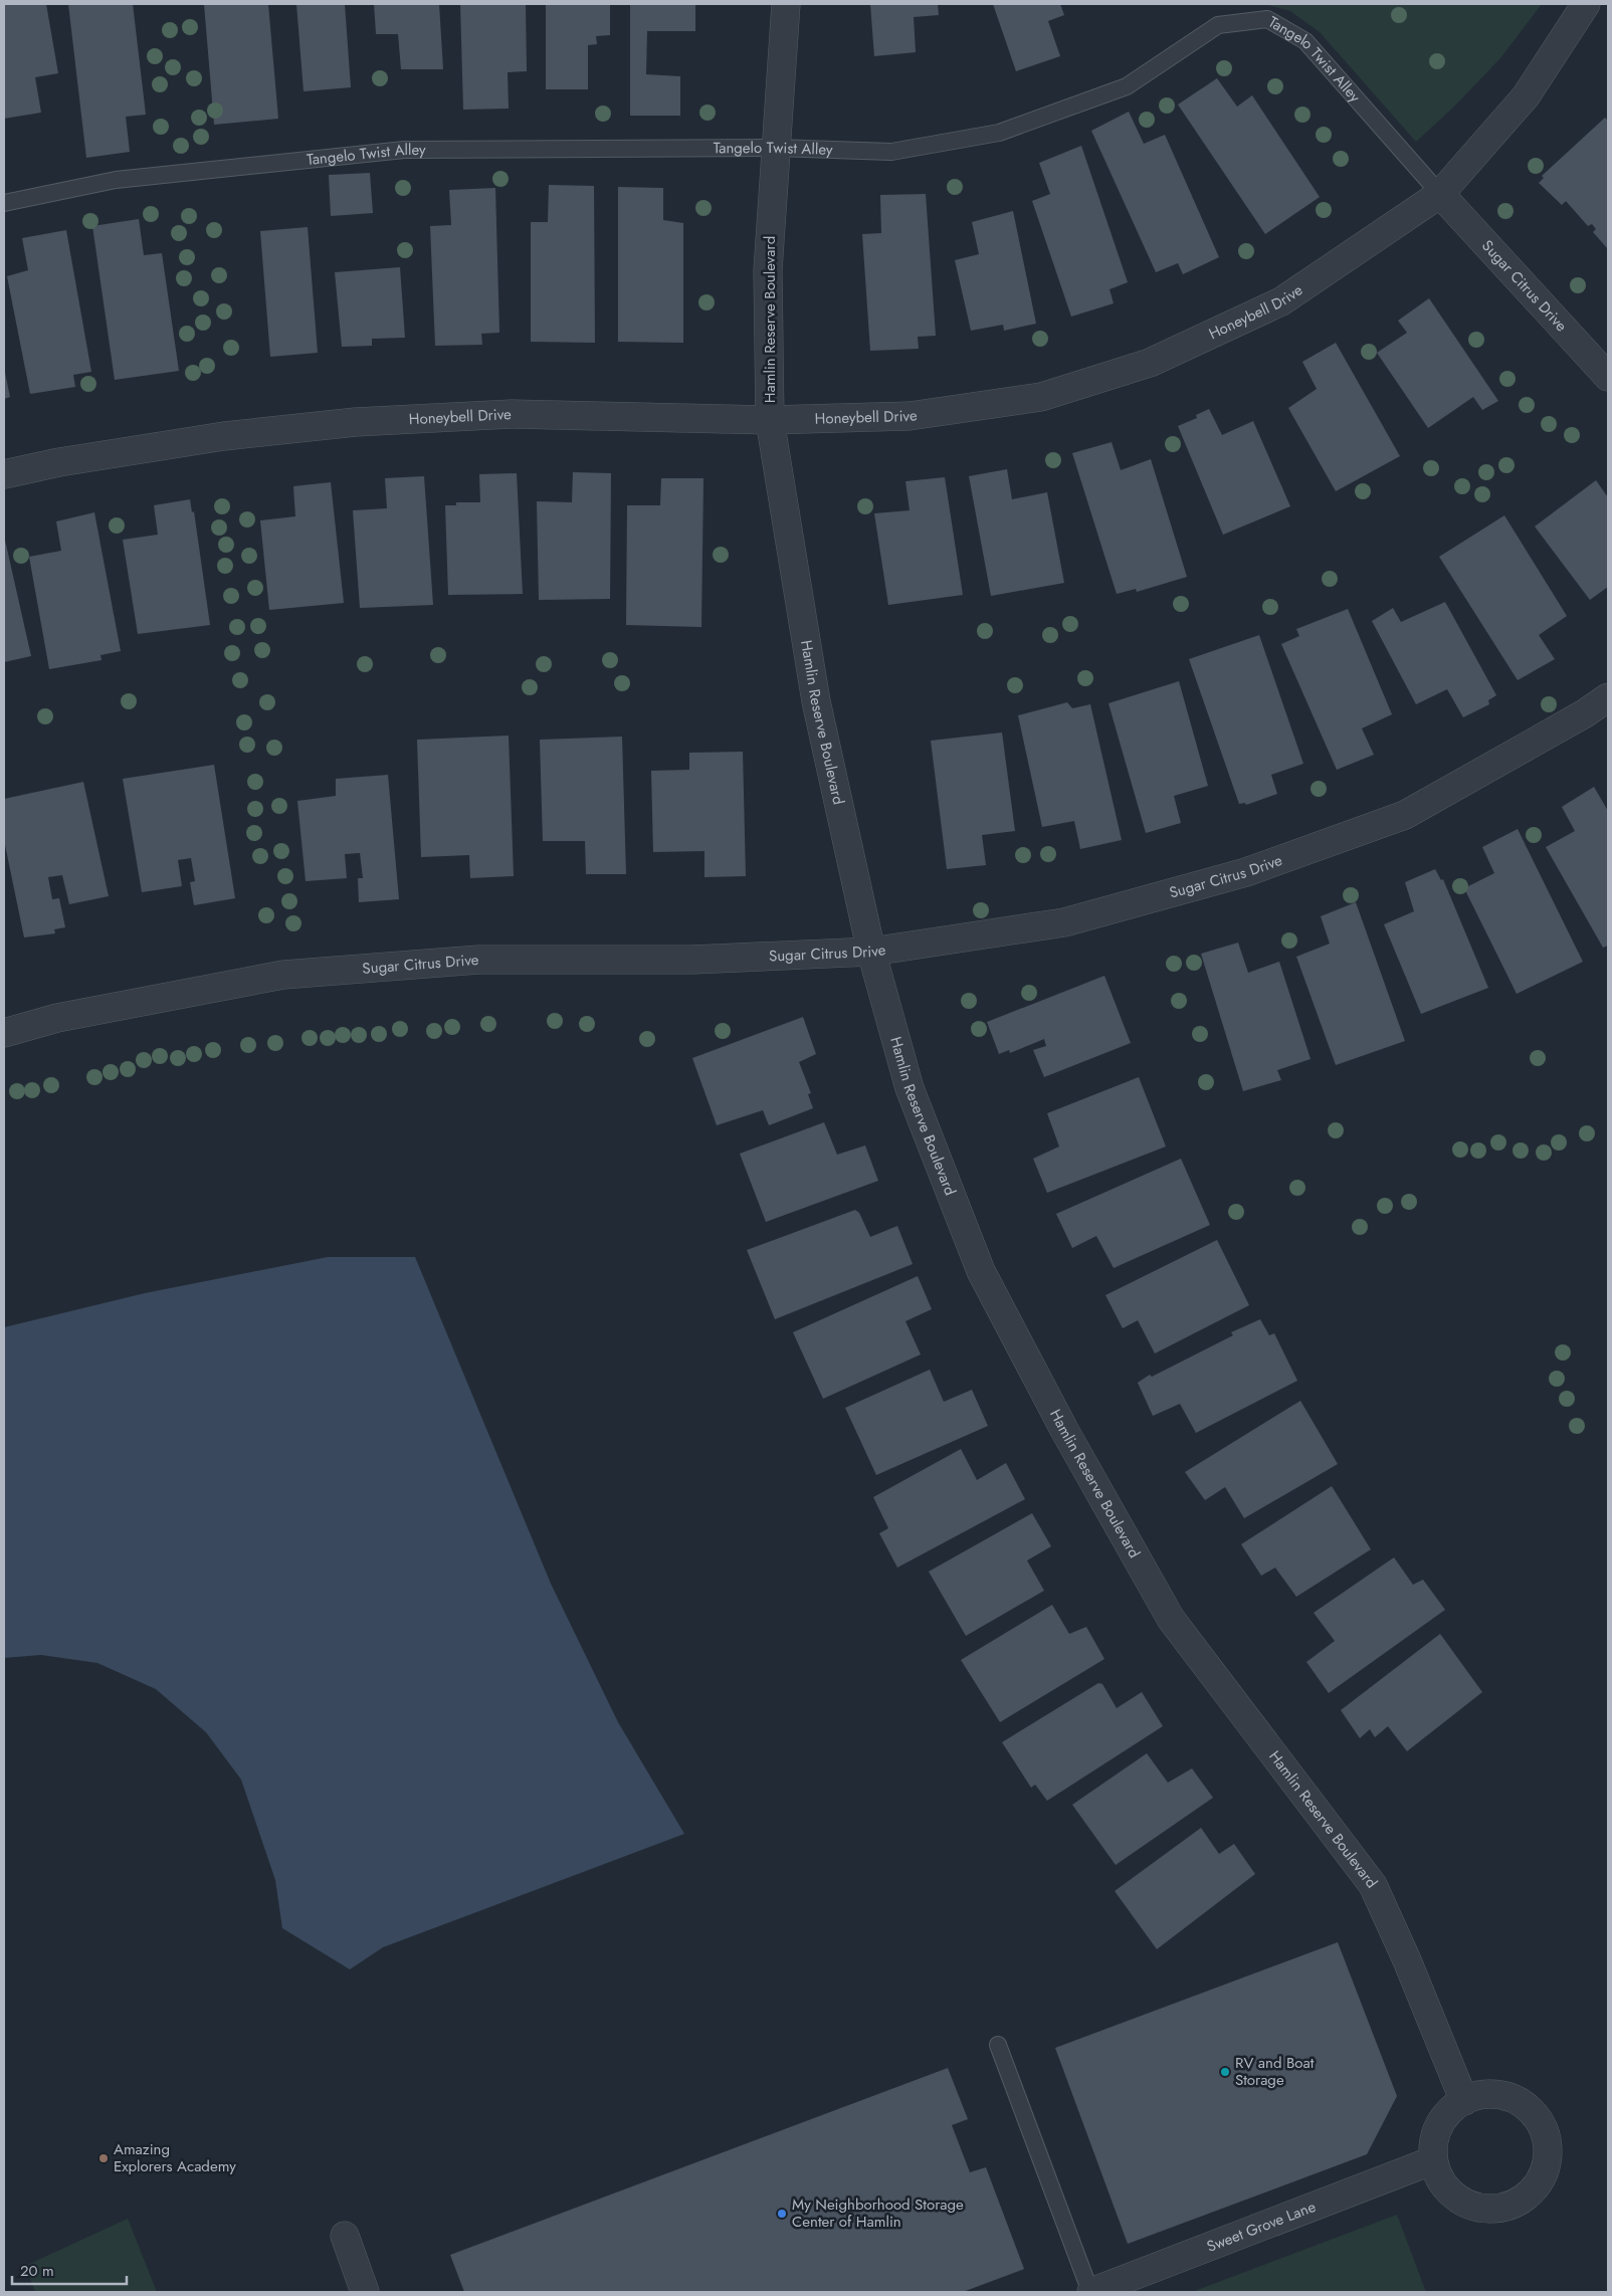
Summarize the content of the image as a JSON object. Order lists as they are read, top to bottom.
{
  "streets": {
    "street": [
      "Sugar Citrus Drive",
      "Honeybell Drive",
      "Hamlin Reserve Boulevard",
      "Sweet Grove Lane"
    ],
    "lane": ["Tangelo Twist Alley"]
  },
  "crossings": [
    ["Tangelo Twist Alley", "Sugar Citrus Drive"],
    ["Tangelo Twist Alley", "Honeybell Drive"],
    ["Tangelo Twist Alley", "Hamlin Reserve Boulevard"],
    ["Sugar Citrus Drive", "Honeybell Drive"],
    ["Sugar Citrus Drive", "Hamlin Reserve Boulevard"],
    ["Honeybell Drive", "Hamlin Reserve Boulevard"],
    ["Hamlin Reserve Boulevard", "Sweet Grove Lane"]
  ],
  "places": ["RV and Boat Storage", "Amazing Explorers Academy", "My Neighborhood Storage Center of Hamlin"],
  "scale_bar": "20 m"
}
